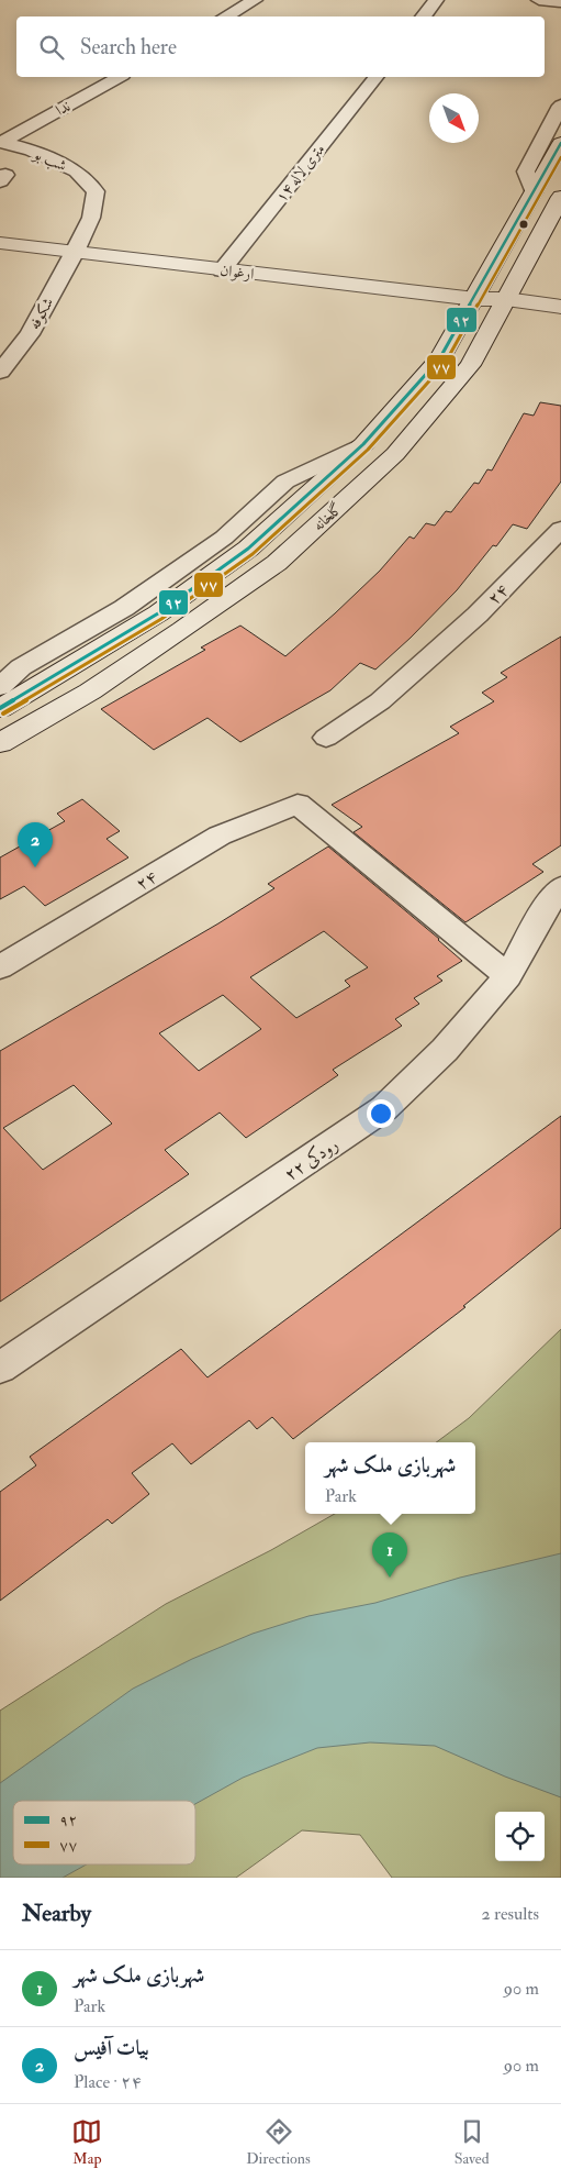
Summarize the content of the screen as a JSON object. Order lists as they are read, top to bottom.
{
  "streets": {
    "main road": ["ارغوان", "گلخانه"],
    "street": [
      "ندا",
      "شب بو",
      "۱۴ متری لاله",
      "شکوفه",
      "۲۴",
      "رودکی ۲۲"
    ]
  },
  "crossings": [
    ["ندا", "شب بو"],
    ["شب بو", "ارغوان"],
    ["شب بو", "شکوفه"],
    ["۱۴ متری لاله", "ارغوان"],
    ["ارغوان", "شکوفه"],
    ["ارغوان", "گلخانه"],
    ["۲۴", "رودکی ۲۲"]
  ],
  "lines": ["transit line ۹۲", "transit line ۷۷"],
  "legend": ["۹۲", "۷۷"],
  "north": "bottom right",
  "page": {
    "search": "Search here",
    "pins": ["2", "1"],
    "popup": ["شهربازی ملک شهر", "Park"],
    "heading": ["Nearby", "2 results"],
    "list": [
      {
        "mark": "1",
        "name": "شهربازی ملک شهر",
        "note": "Park",
        "value": "90 m"
      },
      {
        "mark": "2",
        "name": "بیات آفیس",
        "note": "Place · ۲۴",
        "value": "90 m"
      }
    ],
    "nav": ["Map", "Directions", "Saved"]
  }
}
